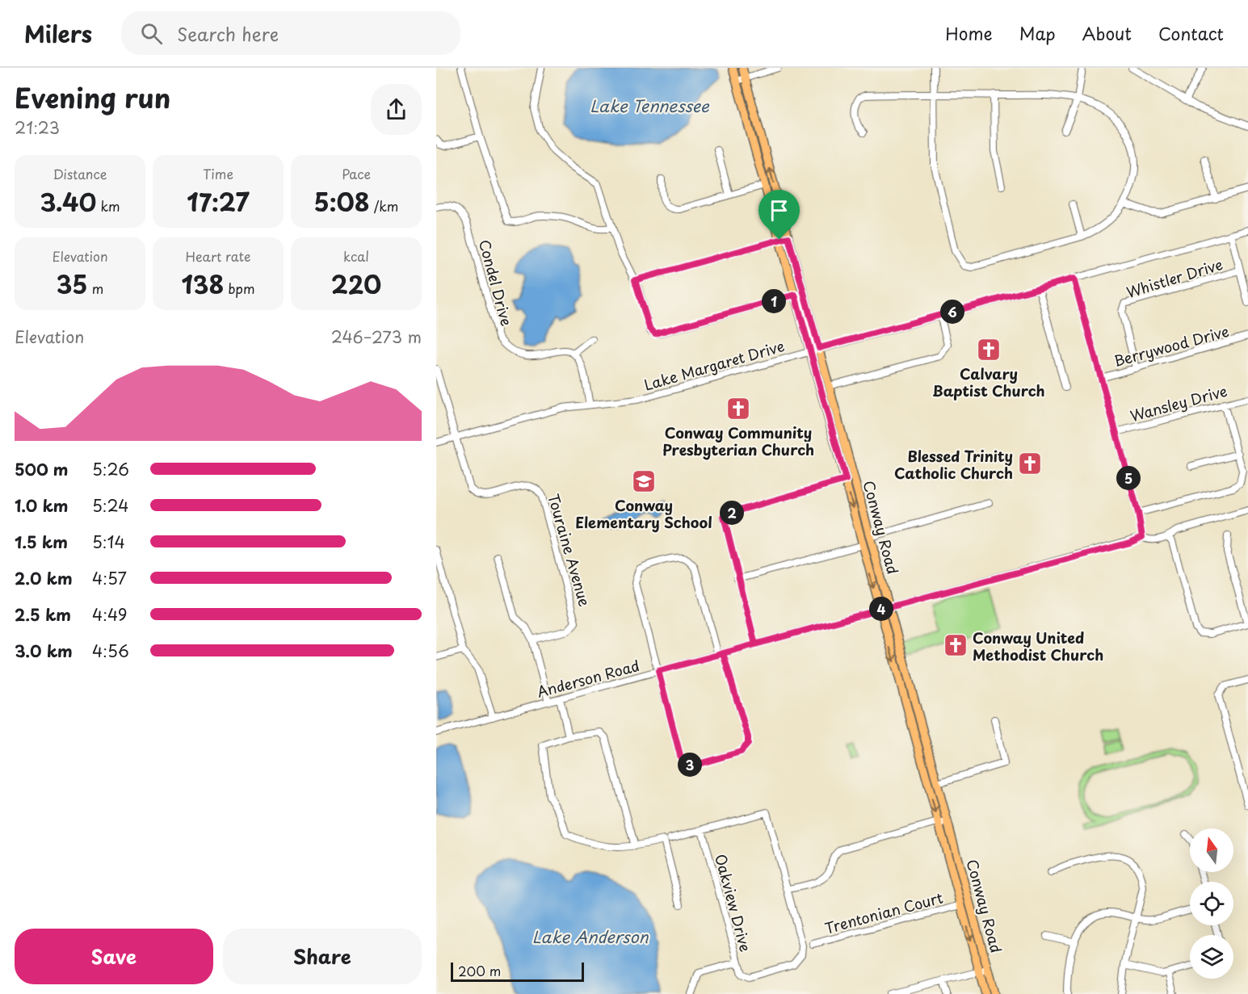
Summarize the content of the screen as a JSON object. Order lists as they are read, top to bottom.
{
  "streets": {
    "main road": ["Conway Road"],
    "street": [
      "Whistler Drive",
      "Condel Drive",
      "Berrywood Drive",
      "Lake Margaret Drive",
      "Wansley Drive",
      "Touraine Avenue",
      "Anderson Road",
      "Oakview Drive",
      "Trentonian Court"
    ]
  },
  "crossings": [
    ["Whistler Drive", "Berrywood Drive"],
    ["Lake Margaret Drive", "Conway Road"],
    ["Lake Margaret Drive", "Touraine Avenue"],
    ["Conway Road", "Anderson Road"],
    ["Conway Road", "Trentonian Court"]
  ],
  "water": ["Lake Tennessee", "Lake Anderson"],
  "places": {
    "church": [
      "Calvary Baptist Church",
      "Conway Community Presbyterian Church",
      "Blessed Trinity Catholic Church",
      "Conway United Methodist Church"
    ],
    "school or university": ["Conway Elementary School"]
  },
  "scale_bar": "200 m",
  "north": "top",
  "page": {
    "header": "Milers",
    "search": "Search here",
    "nav": [
      "Home",
      "Map",
      "About",
      "Contact"
    ],
    "heading": ["Evening run", "21:23"],
    "stats": [
      ["Distance", "3.40 km"],
      ["Time", "17:27"],
      ["Pace", "5:08 /km"],
      ["Elevation", "35 m"],
      ["Heart rate", "138 bpm"],
      ["kcal", "220"]
    ],
    "pins": [
      "1",
      "6",
      "5",
      "2",
      "4",
      "3"
    ],
    "chart": ["Elevation", "246–273 m"],
    "list": [
      {
        "name": "500 m",
        "note": "5:26"
      },
      {
        "name": "1.0 km",
        "note": "5:24"
      },
      {
        "name": "1.5 km",
        "note": "5:14"
      },
      {
        "name": "2.0 km",
        "note": "4:57"
      },
      {
        "name": "2.5 km",
        "note": "4:49"
      },
      {
        "name": "3.0 km",
        "note": "4:56"
      }
    ],
    "buttons": ["Save", "Share"],
    "scale": "200 m"
  }
}
